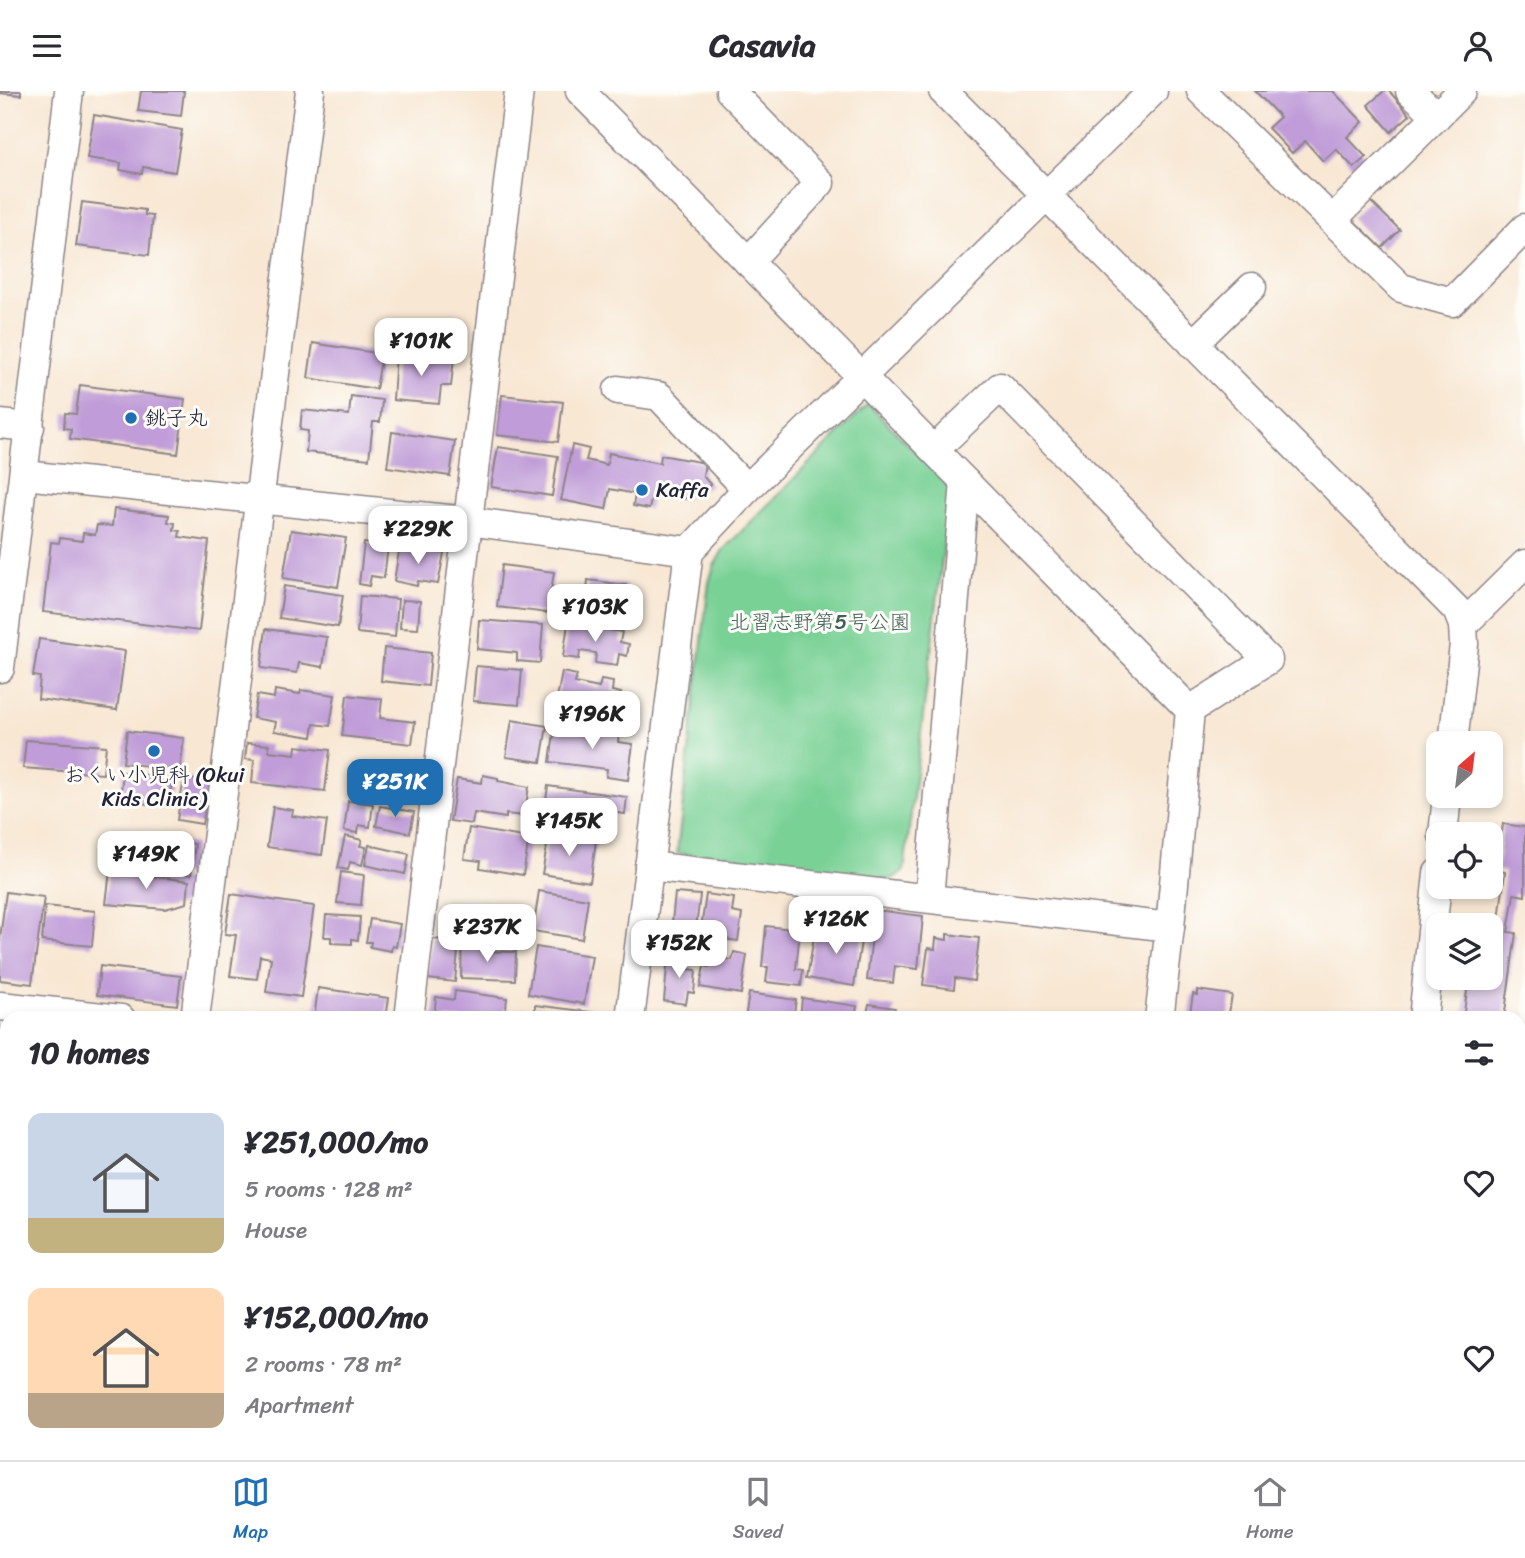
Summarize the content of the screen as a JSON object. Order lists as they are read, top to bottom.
{
  "parks": ["北習志野第5号公園"],
  "places": ["銚子丸", "Kaffa", "おくい小児科 (Okui Kids Clinic)"],
  "north": "top right",
  "page": {
    "header": "Casavia",
    "price": [
      "¥101K",
      "¥229K",
      "¥103K",
      "¥196K",
      "¥251K",
      "¥145K",
      "¥149K",
      "¥126K",
      "¥237K",
      "¥152K"
    ],
    "heading": "10 homes",
    "list": [
      {
        "name": "¥251,000/mo",
        "note": "5 rooms · 128 m² · House"
      },
      {
        "name": "¥152,000/mo",
        "note": "2 rooms · 78 m² · Apartment"
      }
    ],
    "tabs": ["Map", "Saved", "Home"]
  }
}
